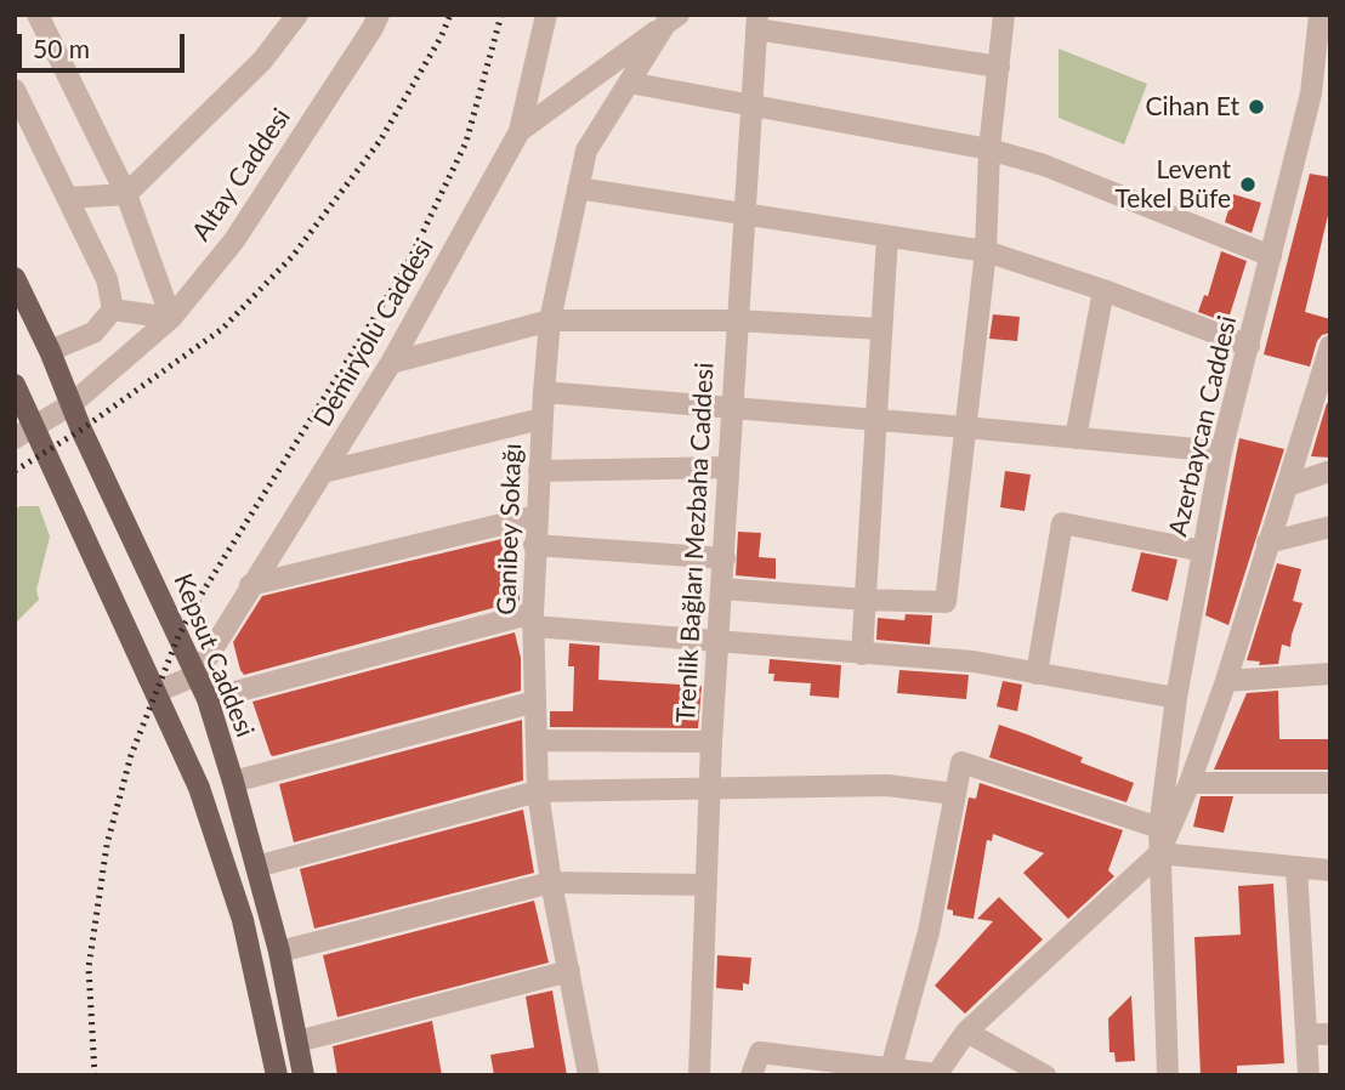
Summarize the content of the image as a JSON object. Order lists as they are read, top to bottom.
{
  "streets": {
    "main road": ["Kepsut Caddesi"],
    "street": [
      "Altay Caddesi",
      "Demiryolu Caddesi",
      "Azerbaycan Caddesi",
      "Ganibey Sokağı",
      "Trenlik Bağları Mezbaha Caddesi"
    ]
  },
  "crossings": [
    ["Altay Caddesi", "Kepsut Caddesi"],
    ["Demiryolu Caddesi", "Ganibey Sokağı"],
    ["Demiryolu Caddesi", "Kepsut Caddesi"]
  ],
  "places": ["Cihan Et", "Levent Tekel Büfe"],
  "scale_bar": "50 m"
}
